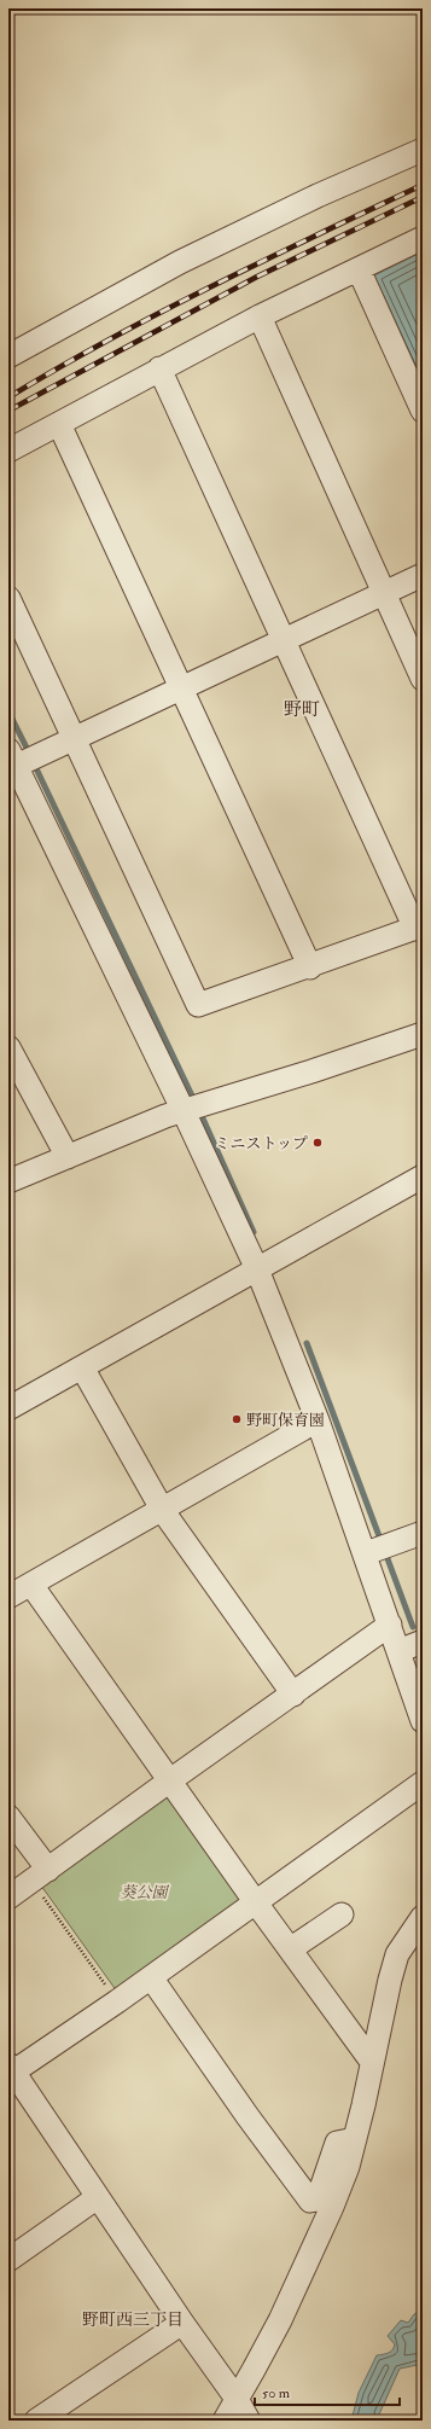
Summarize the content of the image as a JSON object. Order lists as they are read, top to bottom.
{
  "districts": ["野町", "野町西三丁目"],
  "parks": ["葵公園"],
  "places": ["ミニストップ", "野町保育園"],
  "scale_bar": "50 m"
}
